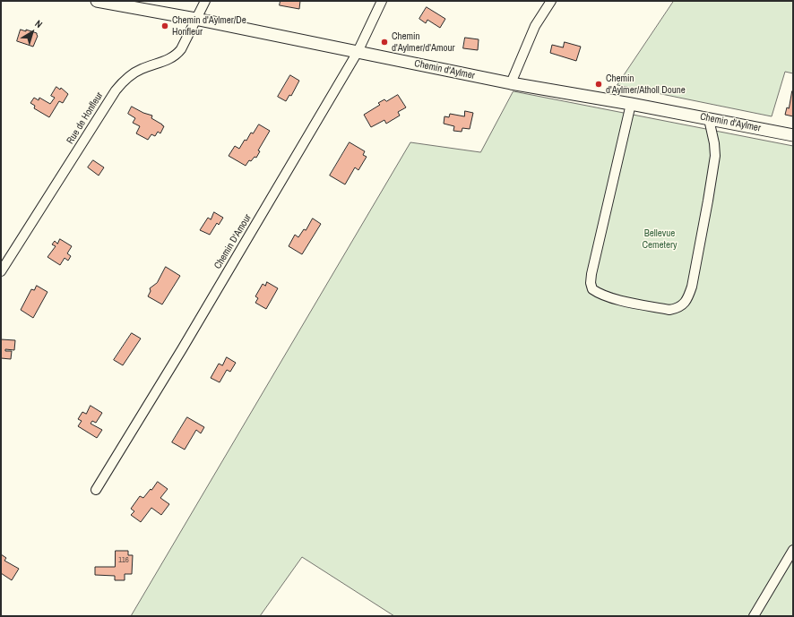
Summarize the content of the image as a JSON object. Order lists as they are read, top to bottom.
{
  "streets": {
    "main road": ["Chemin d'Aylmer"],
    "street": ["Rue de Honfleur", "Chemin D'Amour"]
  },
  "crossings": [
    ["Chemin d'Aylmer", "Rue de Honfleur"],
    ["Chemin d'Aylmer", "Chemin D'Amour"]
  ],
  "parks": ["Bellevue Cemetery"],
  "places": ["Chemin d'Aylmer/De Honfleur", "Chemin d'Aylmer/d'Amour", "Chemin d'Aylmer/Atholl Doune"],
  "house_numbers": ["116"],
  "north": "top right"
}
